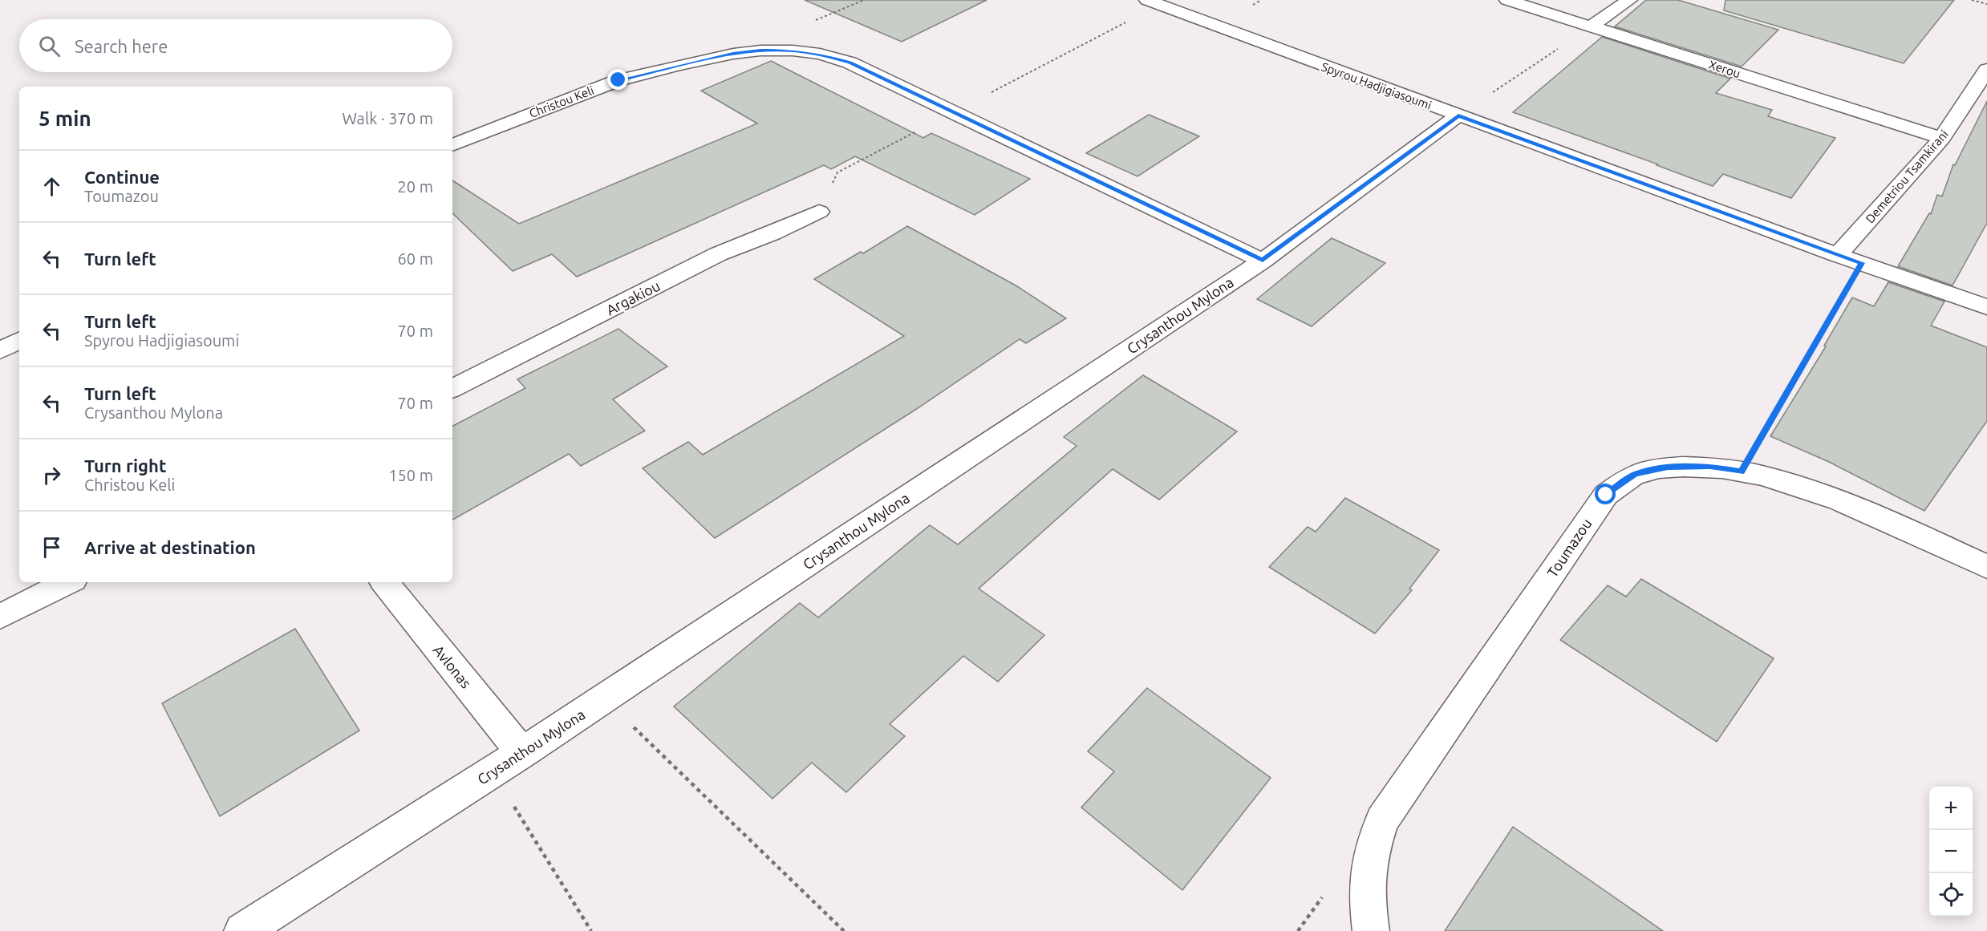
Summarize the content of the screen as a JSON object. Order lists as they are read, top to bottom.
{
  "streets": {
    "street": [
      "Xerou",
      "Spyrou Hadjigiasoumi",
      "Christou Keli",
      "Demetriou Tsamkirani",
      "Argakiou",
      "Crysanthou Mylona",
      "Toumazou",
      "Avlonas"
    ]
  },
  "crossings": [
    ["Xerou", "Demetriou Tsamkirani"],
    ["Spyrou Hadjigiasoumi", "Demetriou Tsamkirani"],
    ["Spyrou Hadjigiasoumi", "Crysanthou Mylona"],
    ["Christou Keli", "Crysanthou Mylona"],
    ["Crysanthou Mylona", "Avlonas"]
  ],
  "page": {
    "search": "Search here",
    "heading": ["5 min", "Walk · 370 m"],
    "list": [
      ["Continue", "Toumazou", "20 m"],
      ["Turn left", "60 m"],
      ["Turn left", "Spyrou Hadjigiasoumi", "70 m"],
      ["Turn left", "Crysanthou Mylona", "70 m"],
      ["Turn right", "Christou Keli", "150 m"],
      "Arrive at destination"
    ],
    "map_buttons": ["+", "−"]
  }
}
